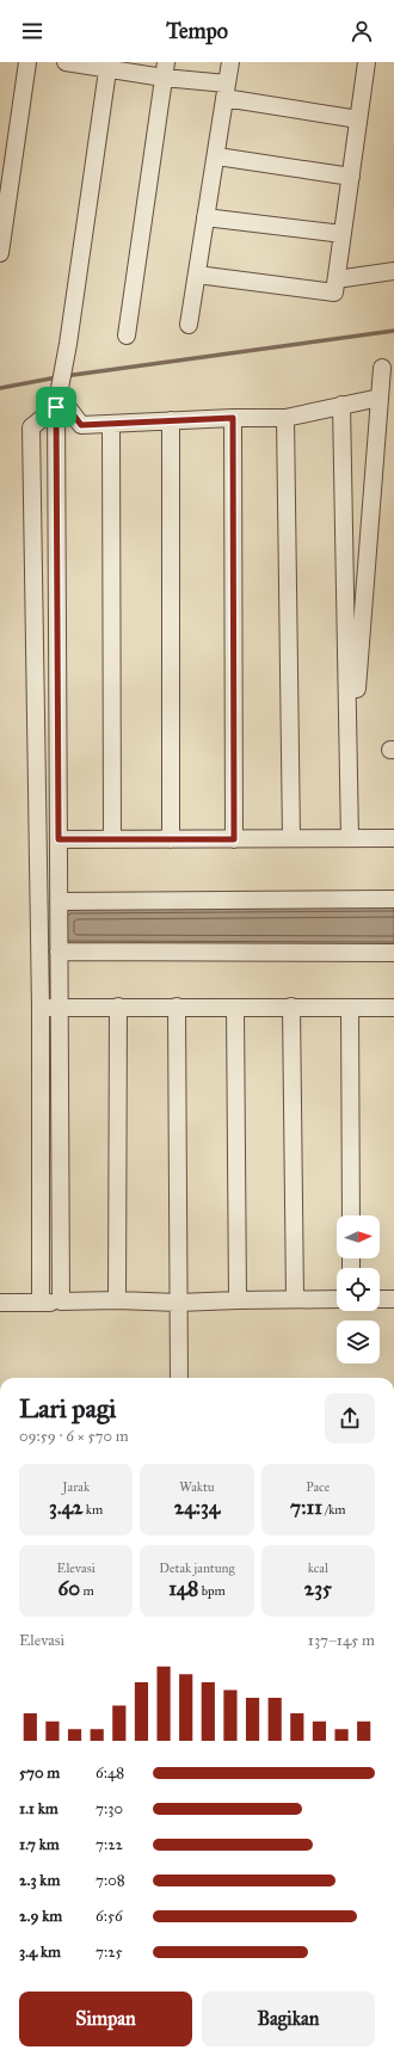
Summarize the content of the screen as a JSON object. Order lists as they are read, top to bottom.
{
  "north": "right",
  "page": {
    "header": "Tempo",
    "heading": ["Lari pagi", "09:59 · 6 × 570 m"],
    "stats": [
      ["Jarak", "3.42 km"],
      ["Waktu", "24:34"],
      ["Pace", "7:11 /km"],
      ["Elevasi", "60 m"],
      ["Detak jantung", "148 bpm"],
      ["kcal", "235"]
    ],
    "chart": ["Elevasi", "137–145 m"],
    "list": [
      {
        "name": "570 m",
        "note": "6:48"
      },
      {
        "name": "1.1 km",
        "note": "7:30"
      },
      {
        "name": "1.7 km",
        "note": "7:22"
      },
      {
        "name": "2.3 km",
        "note": "7:08"
      },
      {
        "name": "2.9 km",
        "note": "6:56"
      },
      {
        "name": "3.4 km",
        "note": "7:25"
      }
    ],
    "buttons": ["Simpan", "Bagikan"]
  }
}
